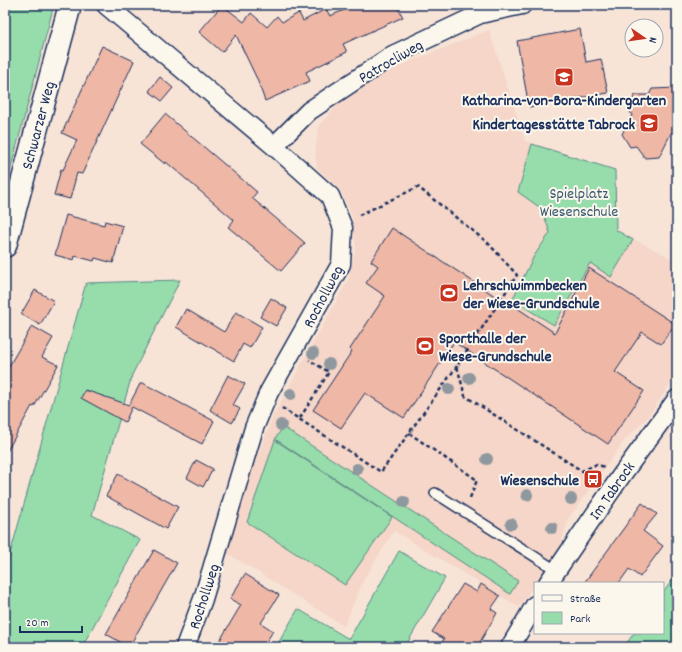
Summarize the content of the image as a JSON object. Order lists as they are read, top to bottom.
{
  "streets": {
    "street": [
      "Patrocliweg",
      "Schwarzer Weg",
      "Rochollweg",
      "Im Tabrock"
    ]
  },
  "crossings": [
    ["Patrocliweg", "Rochollweg"]
  ],
  "parks": ["Spielplatz Wiesenschule"],
  "places": {
    "school or university": ["Katharina-von-Bora-Kindergarten", "Kindertagesstätte Tabrock"],
    "sports": ["Lehrschwimmbecken der Wiese-Grundschule", "Sporthalle der Wiese-Grundschule"],
    "bus stop": ["Wiesenschule"]
  },
  "legend": ["Straße", "Park"],
  "scale_bar": "20 m",
  "north": "right"
}
